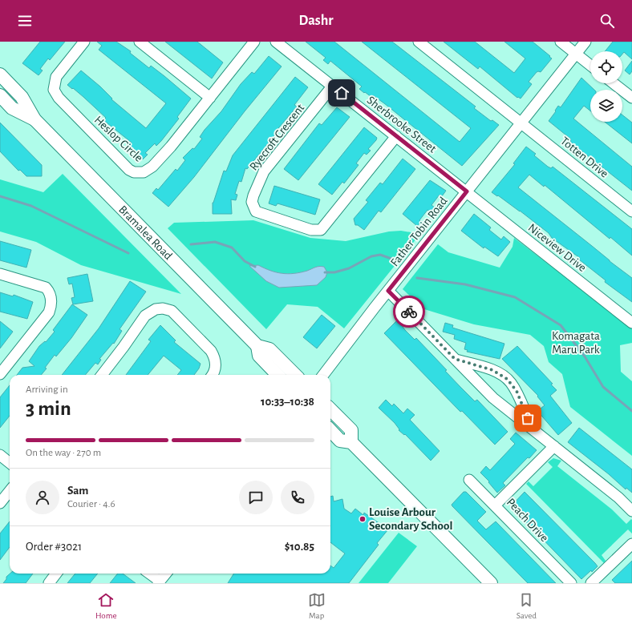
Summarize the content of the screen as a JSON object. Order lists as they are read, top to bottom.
{
  "streets": {
    "main road": ["Bramalea Road"],
    "street": [
      "Sherbrooke Street",
      "Ryecroft Crescent",
      "Heslop Circle",
      "Totten Drive",
      "Father Tobin Road",
      "Niceview Drive",
      "Peach Drive"
    ]
  },
  "crossings": [
    ["Sherbrooke Street", "Ryecroft Crescent"],
    ["Sherbrooke Street", "Father Tobin Road"],
    ["Sherbrooke Street", "Niceview Drive"],
    ["Totten Drive", "Father Tobin Road"],
    ["Father Tobin Road", "Niceview Drive"]
  ],
  "parks": ["Komagata Maru Park"],
  "places": ["Louise Arbour Secondary School"],
  "page": {
    "header": "Dashr",
    "heading": ["3 min", "Arriving in", "10:33–10:38"],
    "panel": [
      "Sam",
      "Courier · 4.6",
      "Order #3021",
      "$10.85"
    ],
    "bar": "On the way · 270 m",
    "tabs": ["Home", "Map", "Saved"]
  }
}
